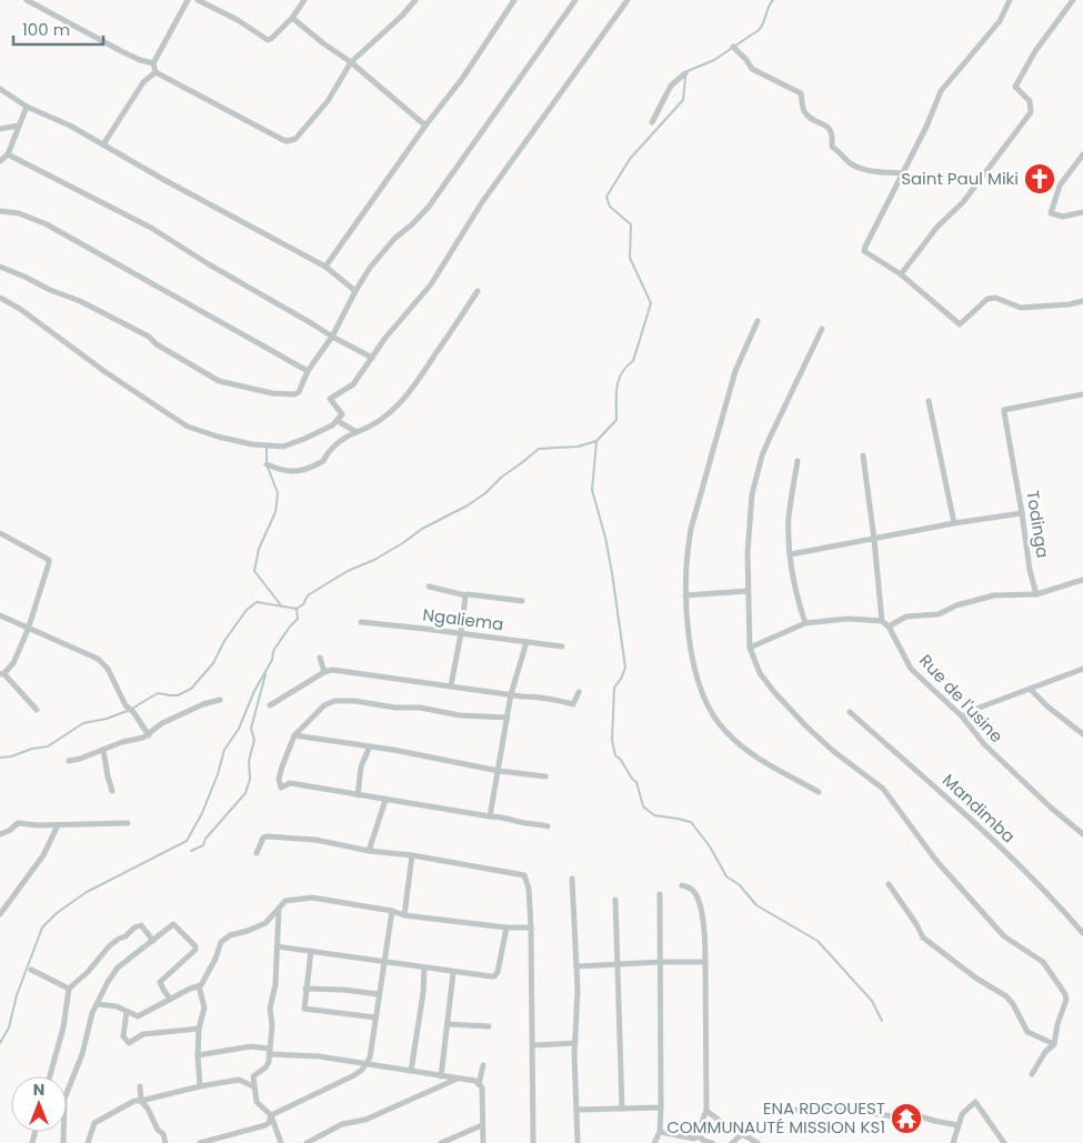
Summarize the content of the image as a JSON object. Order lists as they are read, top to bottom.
{
  "streets": {
    "street": [
      "Todinga",
      "Ngaliema",
      "Rue de l'usine",
      "Mandimba"
    ]
  },
  "places": {
    "church": ["Saint Paul Miki"],
    "temple": ["ENA RDCOUEST COMMUNAUTÉ MISSION KS1"]
  },
  "scale_bar": "100 m",
  "north": "top"
}
